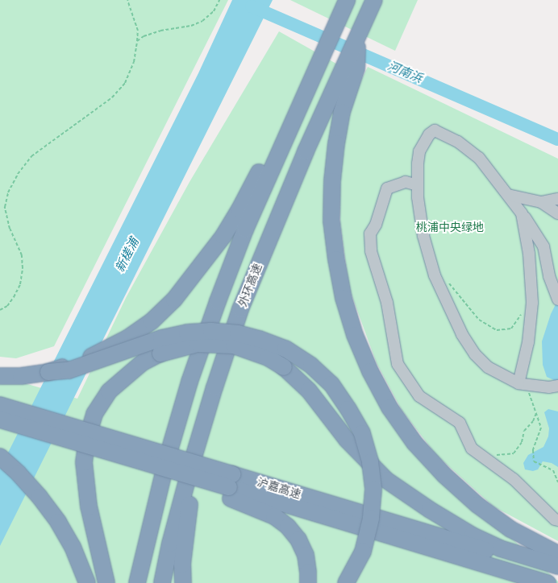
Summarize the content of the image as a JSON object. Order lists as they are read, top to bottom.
{
  "streets": {
    "highway": ["外环高速", "沪嘉高速"]
  },
  "water": ["河南浜", "新槎浦"],
  "parks": ["桃浦中央绿地"]
}
